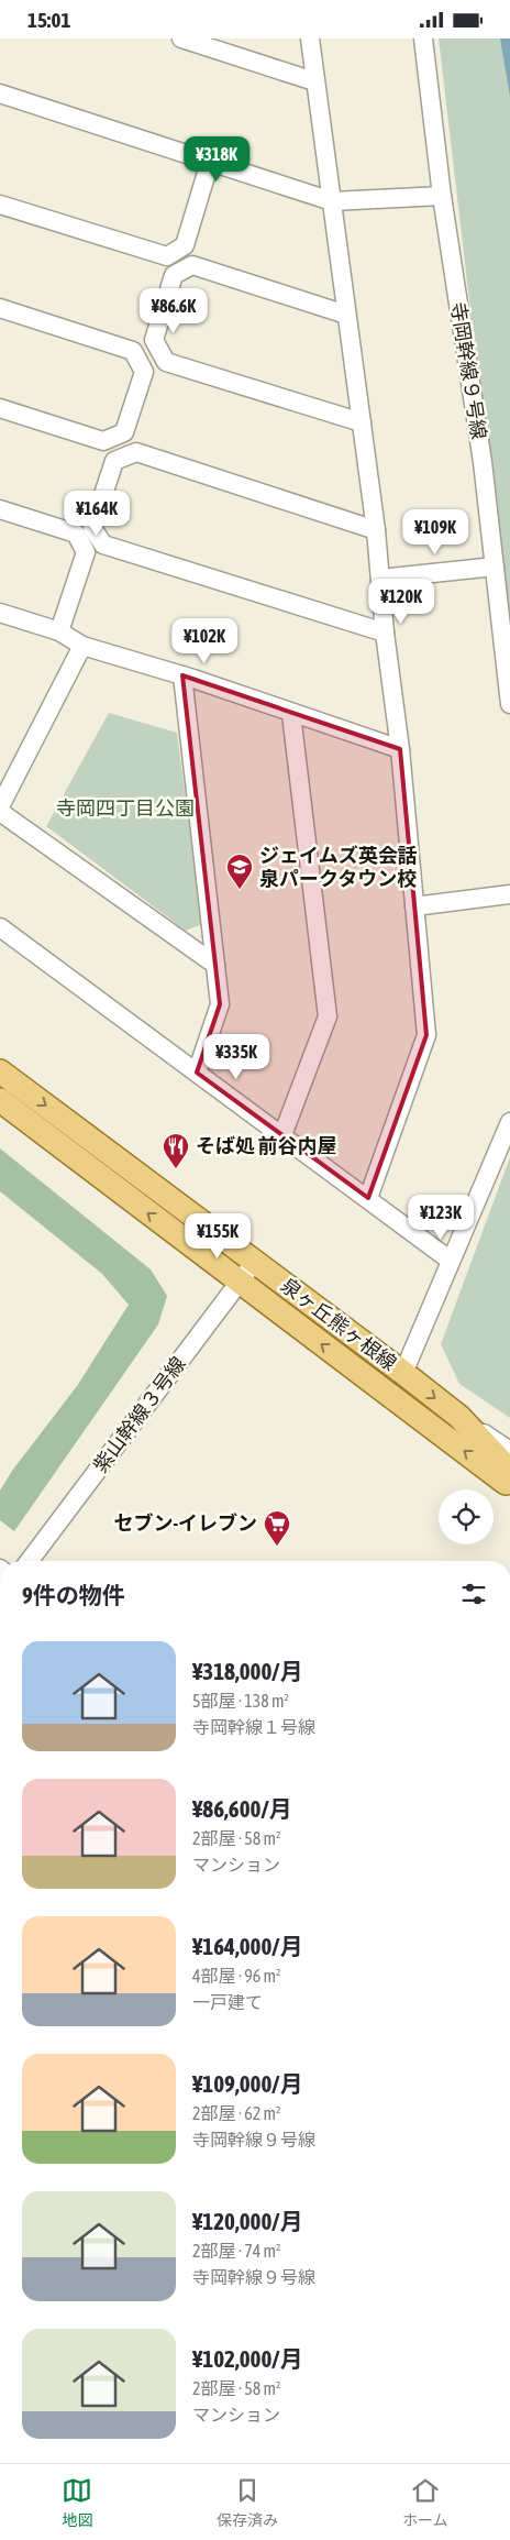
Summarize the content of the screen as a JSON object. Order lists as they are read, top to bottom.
{
  "streets": {
    "main road": ["泉ヶ丘熊ヶ根線"],
    "street": ["寺岡幹線９号線", "紫山幹線３号線"]
  },
  "crossings": [
    ["泉ヶ丘熊ヶ根線", "紫山幹線３号線"]
  ],
  "parks": ["寺岡四丁目公園"],
  "places": {
    "school or university": ["ジェイムズ英会話 泉パークタウン校"],
    "restaurant": ["そば処 前谷内屋"],
    "supermarket": ["セブン-イレブン"]
  },
  "page": {
    "status": "15:01",
    "price": [
      "¥318K",
      "¥86.6K",
      "¥164K",
      "¥109K",
      "¥120K",
      "¥102K",
      "¥335K",
      "¥123K",
      "¥155K"
    ],
    "heading": "9件の物件",
    "list": [
      {
        "name": "¥318,000/月",
        "note": "5部屋 · 138 m² · 寺岡幹線１号線"
      },
      {
        "name": "¥86,600/月",
        "note": "2部屋 · 58 m² · マンション"
      },
      {
        "name": "¥164,000/月",
        "note": "4部屋 · 96 m² · 一戸建て"
      },
      {
        "name": "¥109,000/月",
        "note": "2部屋 · 62 m² · 寺岡幹線９号線"
      },
      {
        "name": "¥120,000/月",
        "note": "2部屋 · 74 m² · 寺岡幹線９号線"
      },
      {
        "name": "¥102,000/月",
        "note": "2部屋 · 58 m² · マンション"
      }
    ],
    "tabs": ["地図", "保存済み", "ホーム"]
  }
}
